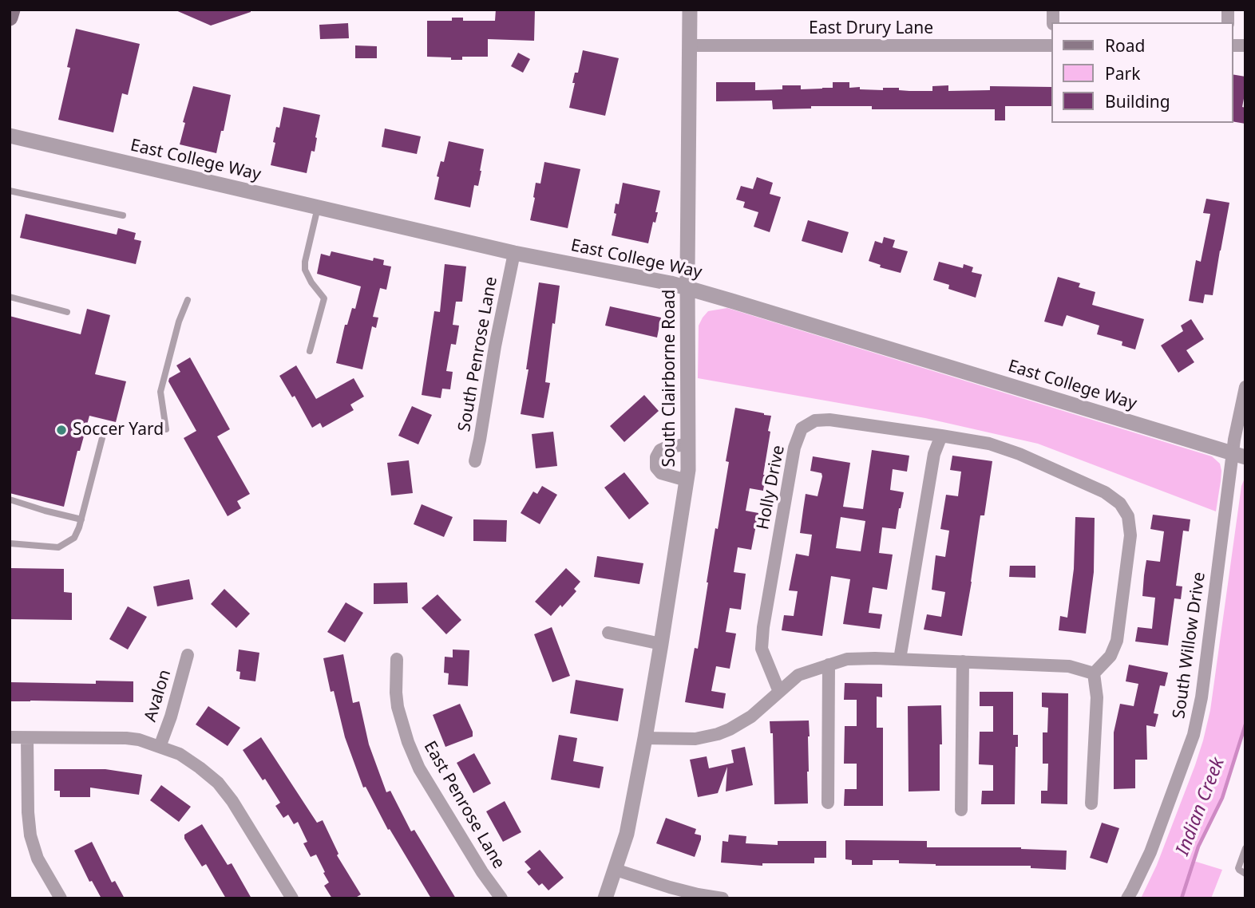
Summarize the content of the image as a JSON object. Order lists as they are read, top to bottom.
{
  "streets": {
    "street": [
      "East Drury Lane",
      "East College Way",
      "South Penrose Lane",
      "South Clairborne Road",
      "Holly Drive",
      "South Willow Drive",
      "Avalon",
      "East Penrose Lane"
    ]
  },
  "crossings": [
    ["East Drury Lane", "South Clairborne Road"],
    ["East College Way", "South Penrose Lane"],
    ["East College Way", "South Clairborne Road"],
    ["East College Way", "South Willow Drive"]
  ],
  "water": ["Indian Creek"],
  "places": ["Soccer Yard"],
  "legend": ["Road", "Park", "Building"]
}
